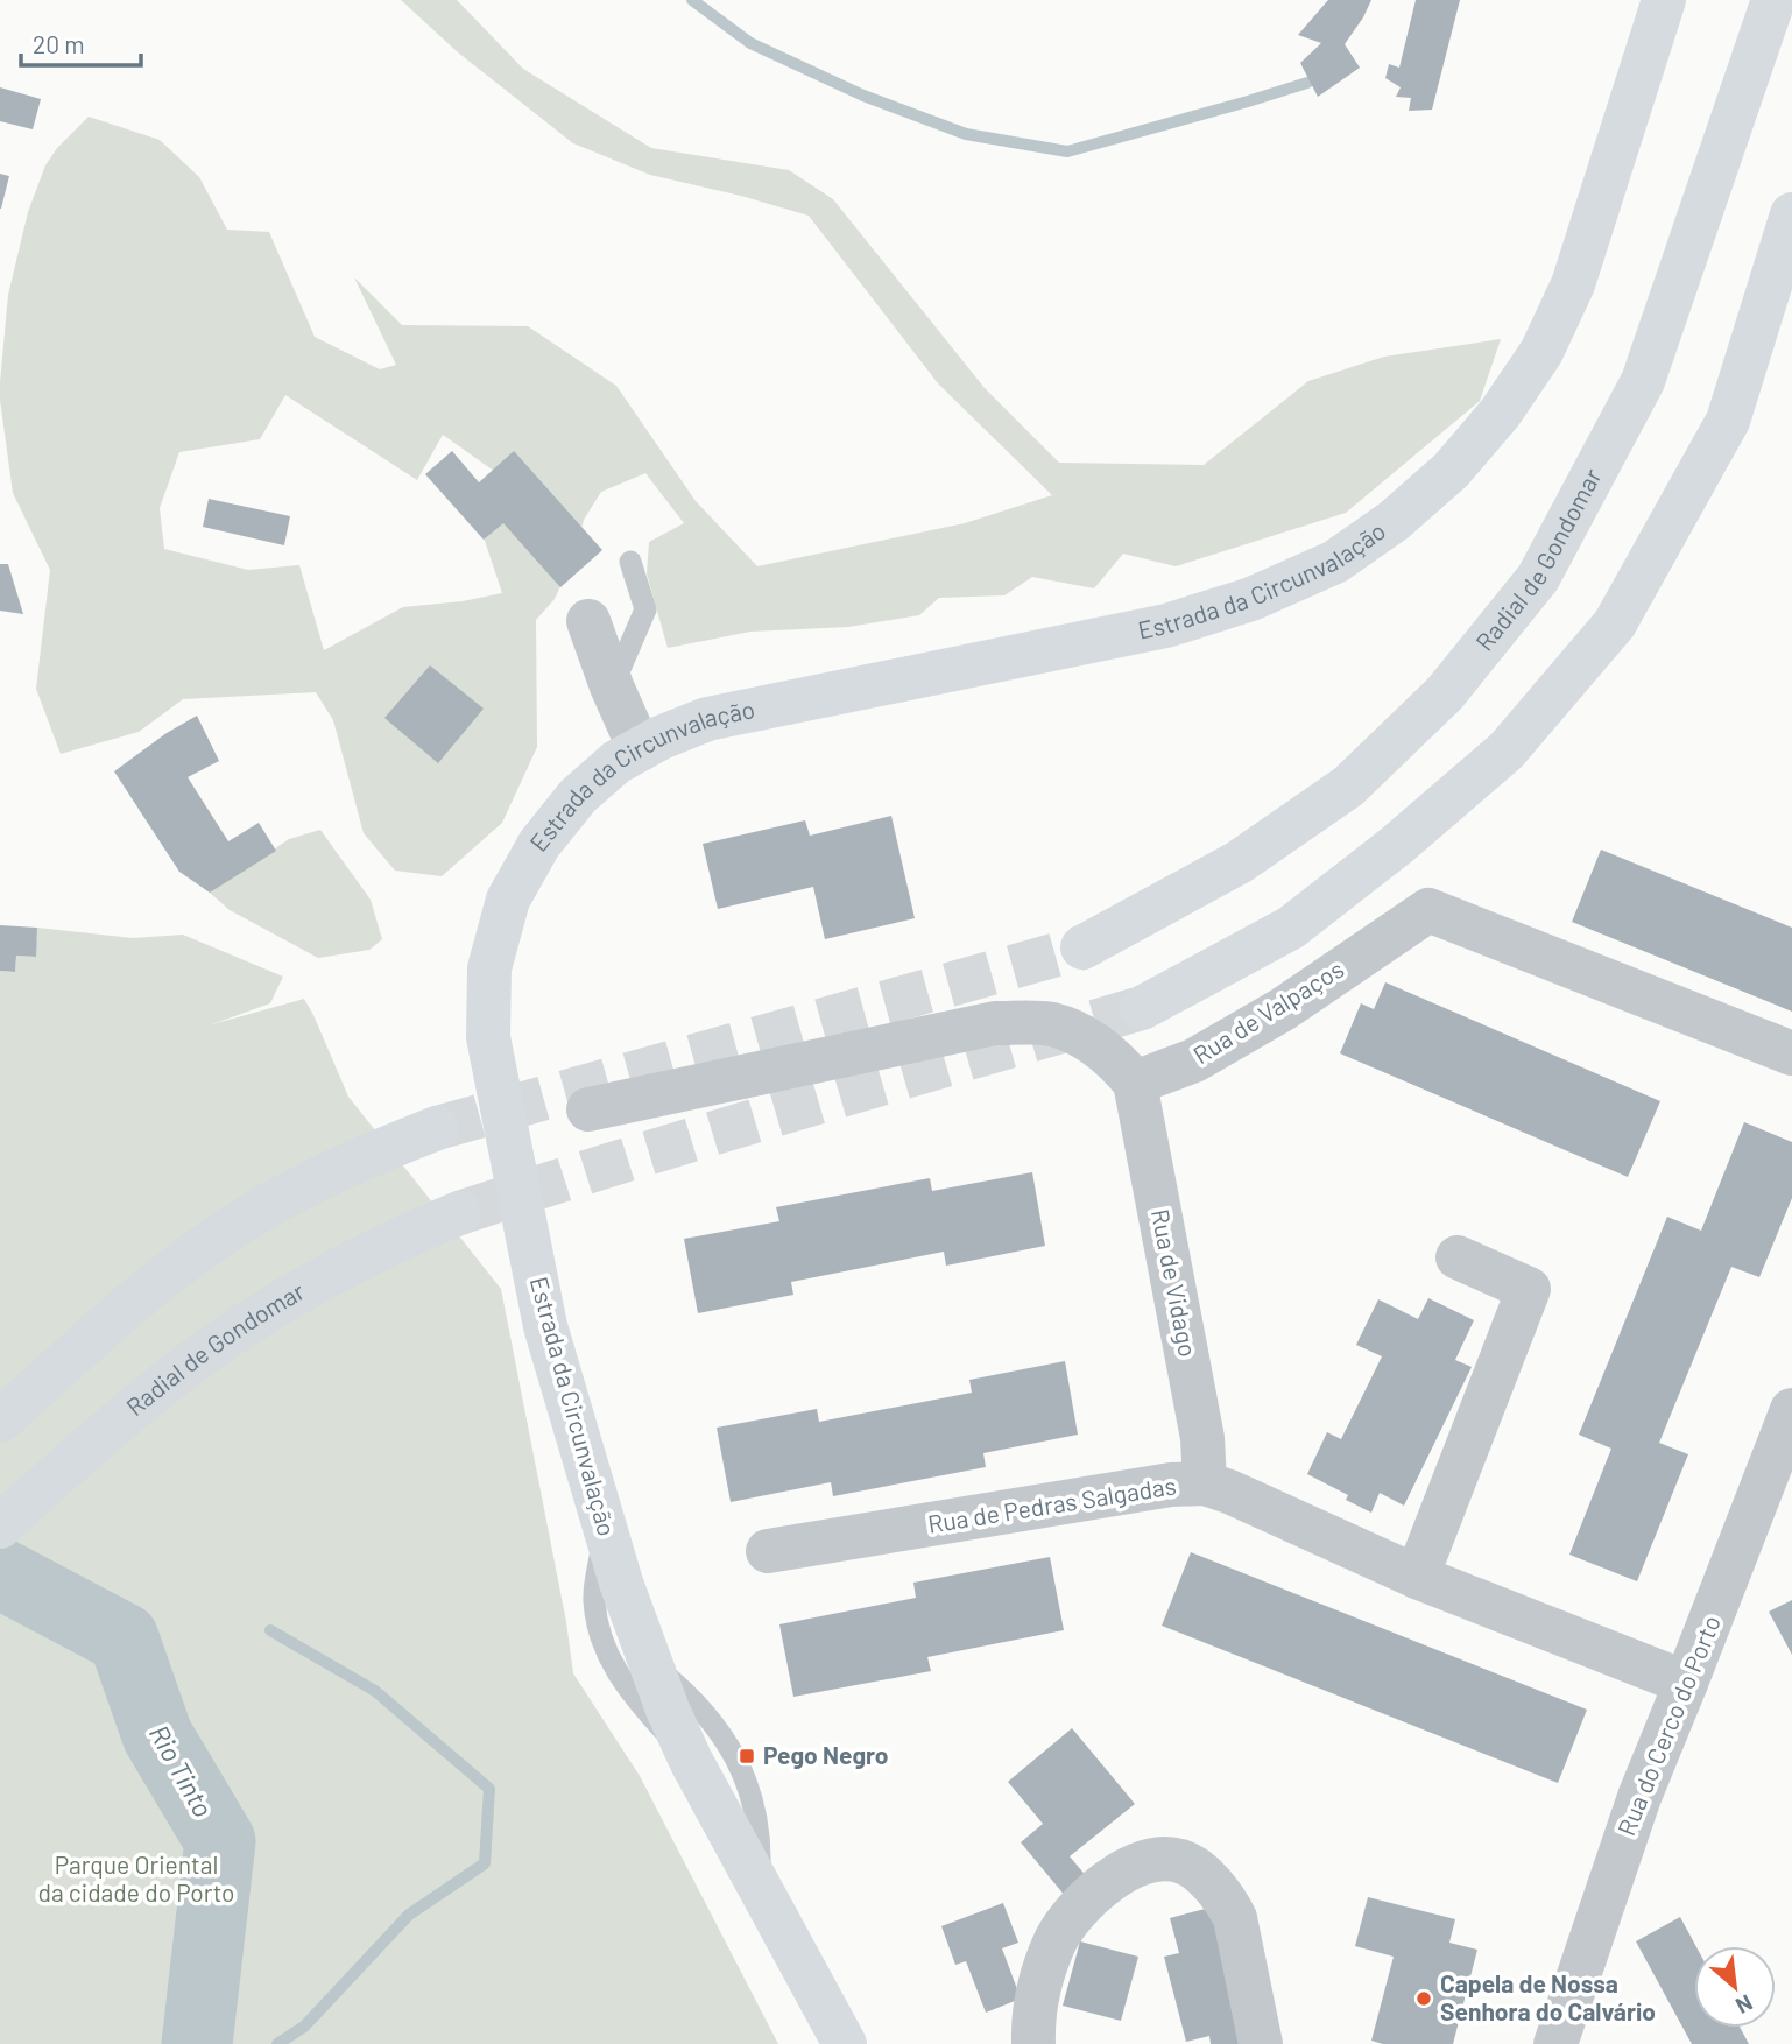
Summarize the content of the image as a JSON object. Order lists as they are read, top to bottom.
{
  "streets": {
    "main road": ["Radial de Gondomar", "Estrada da Circunvalação"],
    "street": [
      "Rua de Valpaços",
      "Rua de Vidago",
      "Rua de Pedras Salgadas",
      "Rua do Cerco do Porto"
    ]
  },
  "crossings": [
    ["Rua de Valpaços", "Rua de Vidago"],
    ["Rua de Vidago", "Rua de Pedras Salgadas"],
    ["Rua de Pedras Salgadas", "Rua do Cerco do Porto"]
  ],
  "water": ["Rio Tinto"],
  "parks": ["Parque Oriental da cidade do Porto"],
  "places": {
    "transit": ["Pego Negro"],
    "other": ["Capela de Nossa Senhora do Calvário"]
  },
  "scale_bar": "20 m",
  "north": "bottom right"
}
